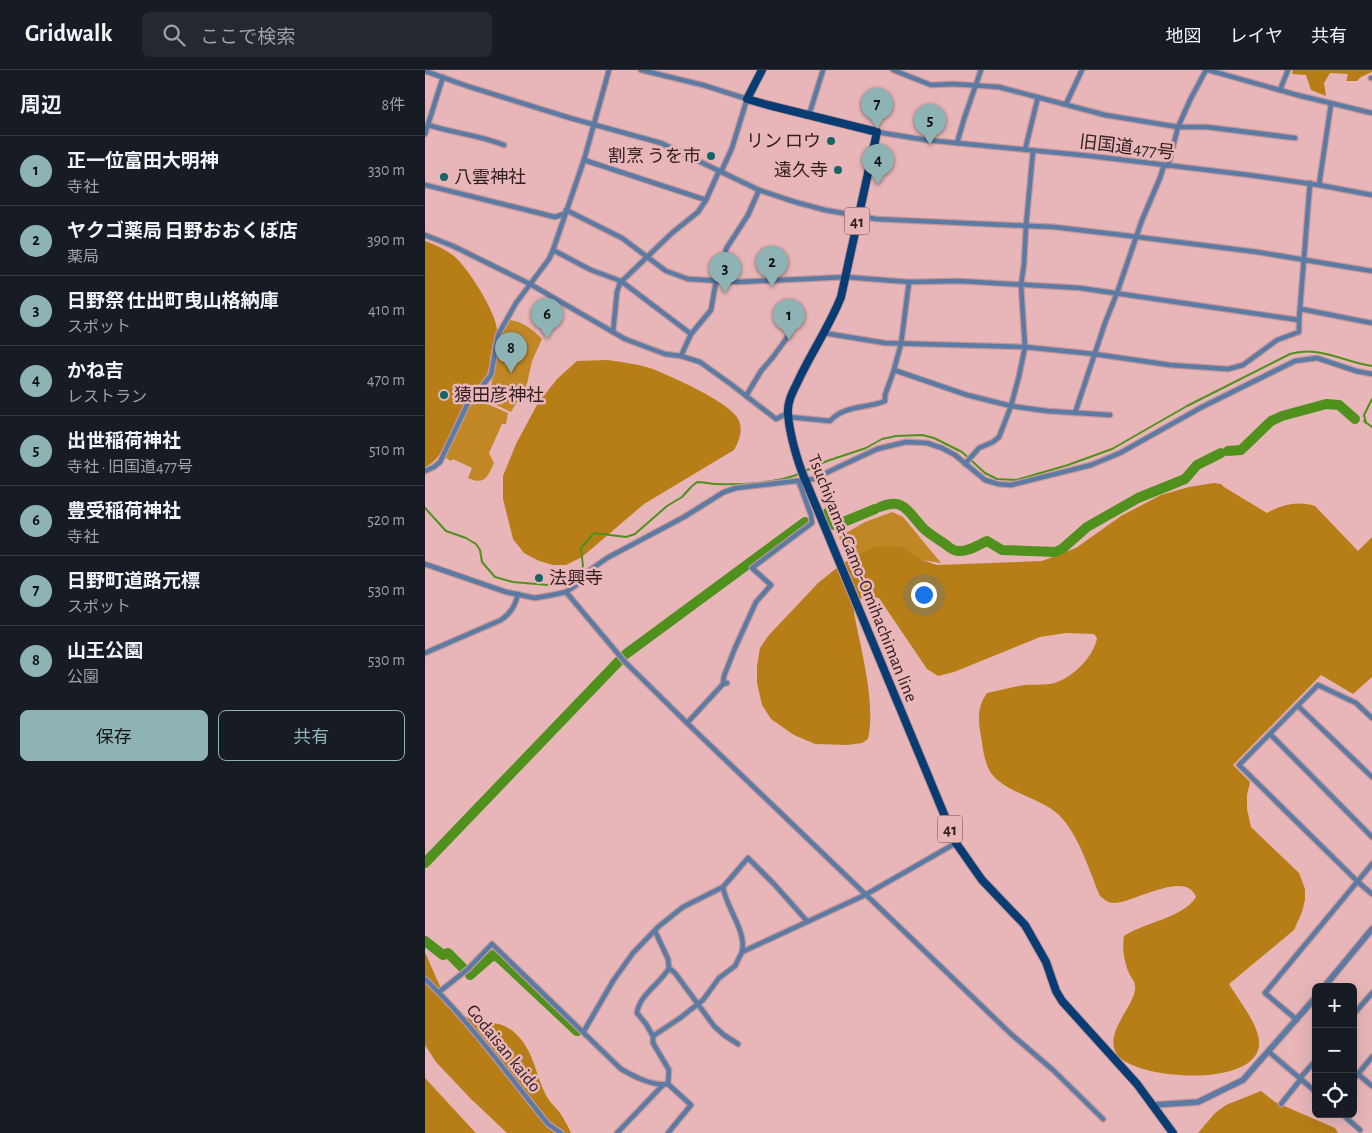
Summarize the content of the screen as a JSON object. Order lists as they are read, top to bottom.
{
  "streets": {
    "main road": ["41", "Tsuchiyama-Gamo-Omihachiman line"],
    "street": ["旧国道477号", "Godaisan kaido"]
  },
  "crossings": [
    ["旧国道477号", "Tsuchiyama-Gamo-Omihachiman line"]
  ],
  "places": [
    "リン ロウ",
    "割烹 うを市",
    "遠久寺",
    "八雲神社",
    "猿田彦神社",
    "法興寺"
  ],
  "page": {
    "header": "Gridwalk",
    "search": "ここで検索",
    "nav": ["地図", "レイヤ", "共有"],
    "heading": ["周辺", "8件"],
    "pins": [
      "7",
      "5",
      "4",
      "2",
      "3",
      "6",
      "1",
      "8"
    ],
    "list": [
      {
        "mark": "1",
        "name": "正一位富田大明神",
        "note": "寺社",
        "value": "330 m"
      },
      {
        "mark": "2",
        "name": "ヤクゴ薬局 日野おおくぼ店",
        "note": "薬局",
        "value": "390 m"
      },
      {
        "mark": "3",
        "name": "日野祭 仕出町曳山格納庫",
        "note": "スポット",
        "value": "410 m"
      },
      {
        "mark": "4",
        "name": "かね吉",
        "note": "レストラン",
        "value": "470 m"
      },
      {
        "mark": "5",
        "name": "出世稲荷神社",
        "note": "寺社 · 旧国道477号",
        "value": "510 m"
      },
      {
        "mark": "6",
        "name": "豊受稲荷神社",
        "note": "寺社",
        "value": "520 m"
      },
      {
        "mark": "7",
        "name": "日野町道路元標",
        "note": "スポット",
        "value": "530 m"
      },
      {
        "mark": "8",
        "name": "山王公園",
        "note": "公園",
        "value": "530 m"
      }
    ],
    "buttons": ["保存", "共有"],
    "map_buttons": ["+", "−"]
  }
}
